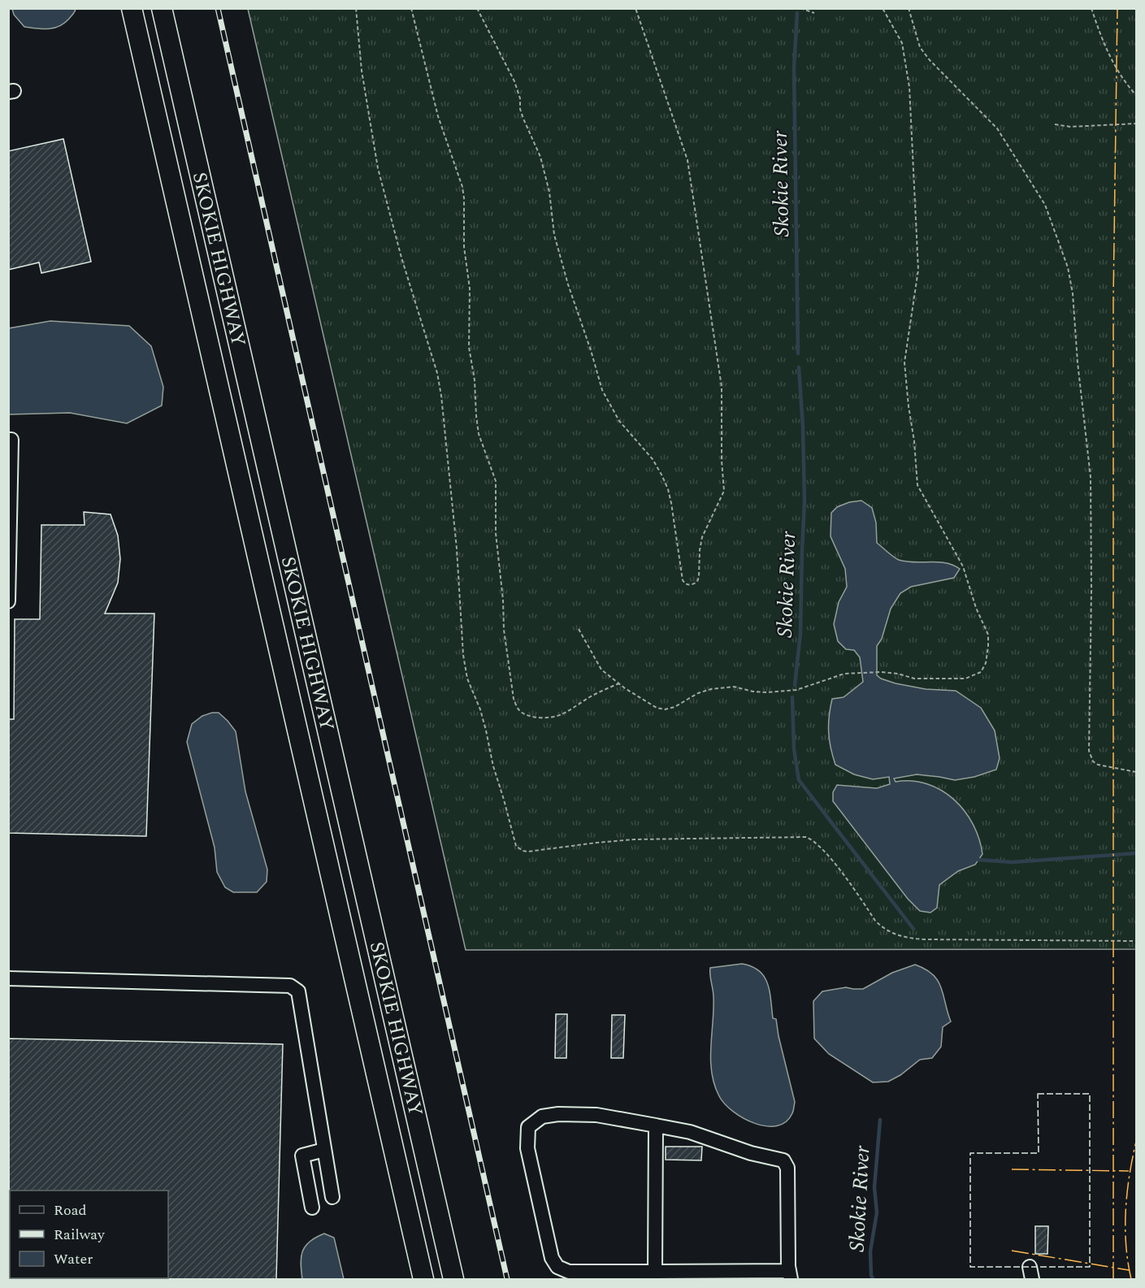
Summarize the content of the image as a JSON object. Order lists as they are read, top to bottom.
{
  "streets": {
    "highway": ["SKOKIE HIGHWAY"]
  },
  "water": ["Skokie River"],
  "legend": ["Road", "Railway", "Water"]
}
